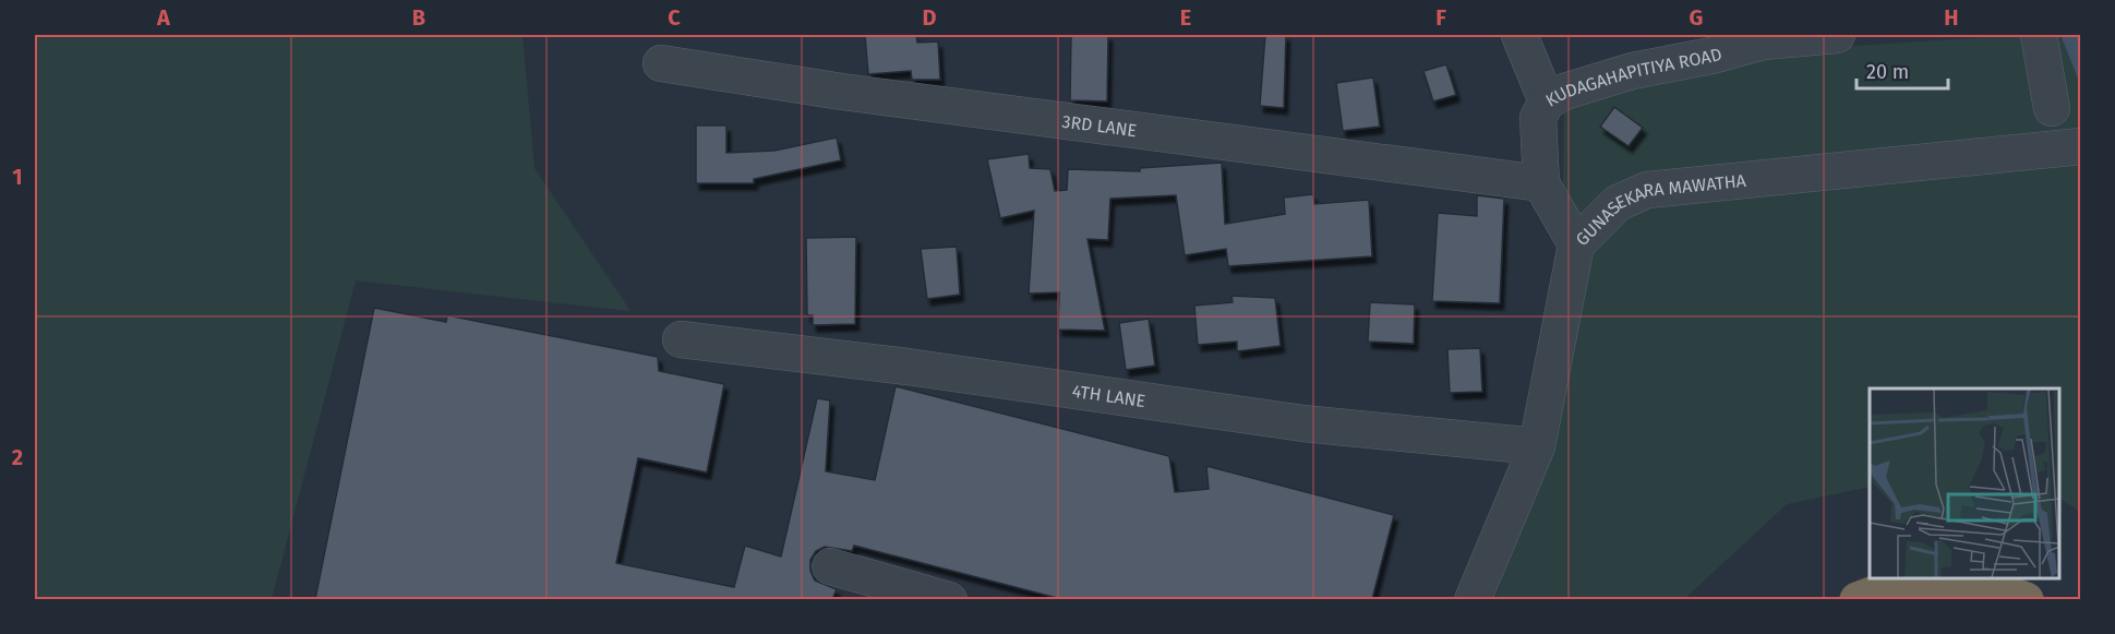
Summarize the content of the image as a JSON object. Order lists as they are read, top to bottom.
{
  "streets": {
    "street": [
      "KUDAGAHAPITIYA ROAD",
      "3RD LANE",
      "GUNASEKARA MAWATHA",
      "4TH LANE"
    ]
  },
  "crossings": [
    ["KUDAGAHAPITIYA ROAD", "3RD LANE"],
    ["KUDAGAHAPITIYA ROAD", "GUNASEKARA MAWATHA"],
    ["GUNASEKARA MAWATHA", "4TH LANE"]
  ],
  "scale_bar": "20 m",
  "grid": {
    "columns": [
      "A",
      "B",
      "C",
      "D",
      "E",
      "F",
      "G",
      "H"
    ],
    "rows": ["1", "2"]
  }
}
